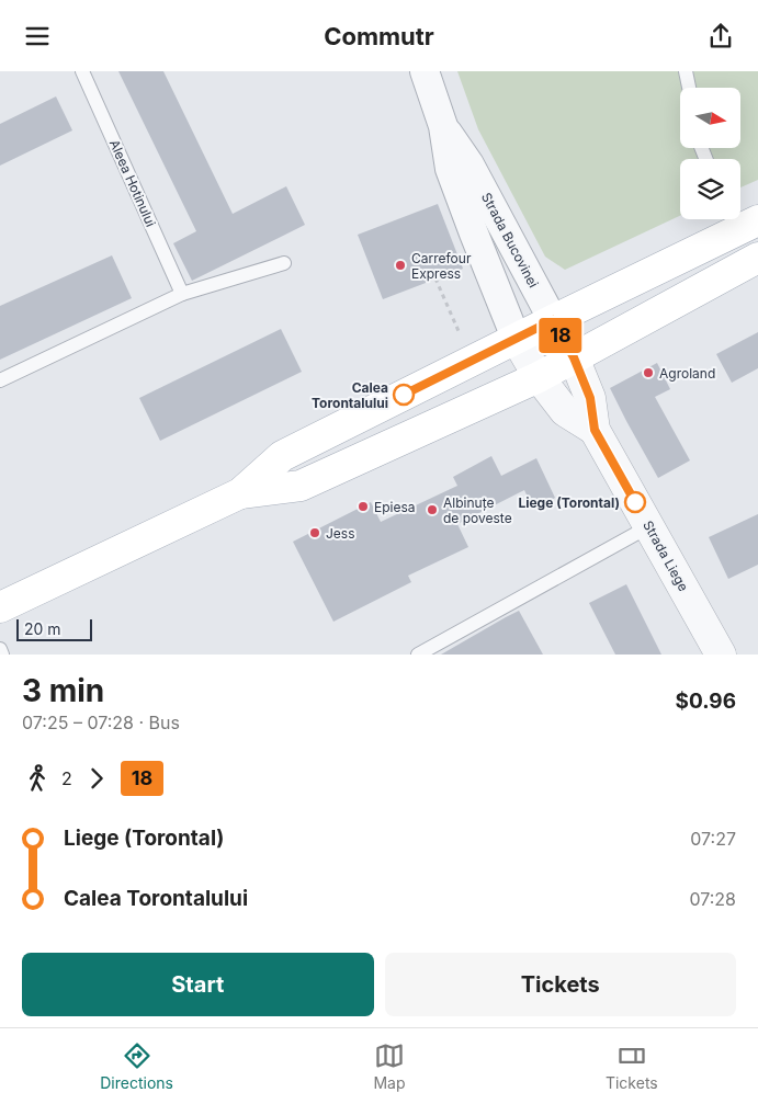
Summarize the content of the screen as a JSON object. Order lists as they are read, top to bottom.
{
  "streets": {
    "street": ["Strada Bucovinei", "Strada Liege"],
    "lane": ["Aleea Hotinului"]
  },
  "crossings": [
    ["Strada Bucovinei", "Strada Liege"]
  ],
  "places": [
    "Carrefour Express",
    "Agroland",
    "Calea Torontalului",
    "Liege (Torontal)",
    "Epiesa",
    "Albinuțe de poveste",
    "Jess"
  ],
  "lines": ["bus line 18"],
  "scale_bar": "20 m",
  "north": "right",
  "page": {
    "header": "Commutr",
    "on_map": "18",
    "scale": "20 m",
    "heading": ["3 min", "07:25 – 07:28 · Bus", "$0.96"],
    "legs": ["2", "18"],
    "list": [
      {
        "name": "Liege (Torontal)",
        "value": "07:27"
      },
      {
        "name": "Calea Torontalului",
        "value": "07:28"
      }
    ],
    "buttons": ["Start", "Tickets"],
    "tabs": ["Directions", "Map", "Tickets"]
  }
}
